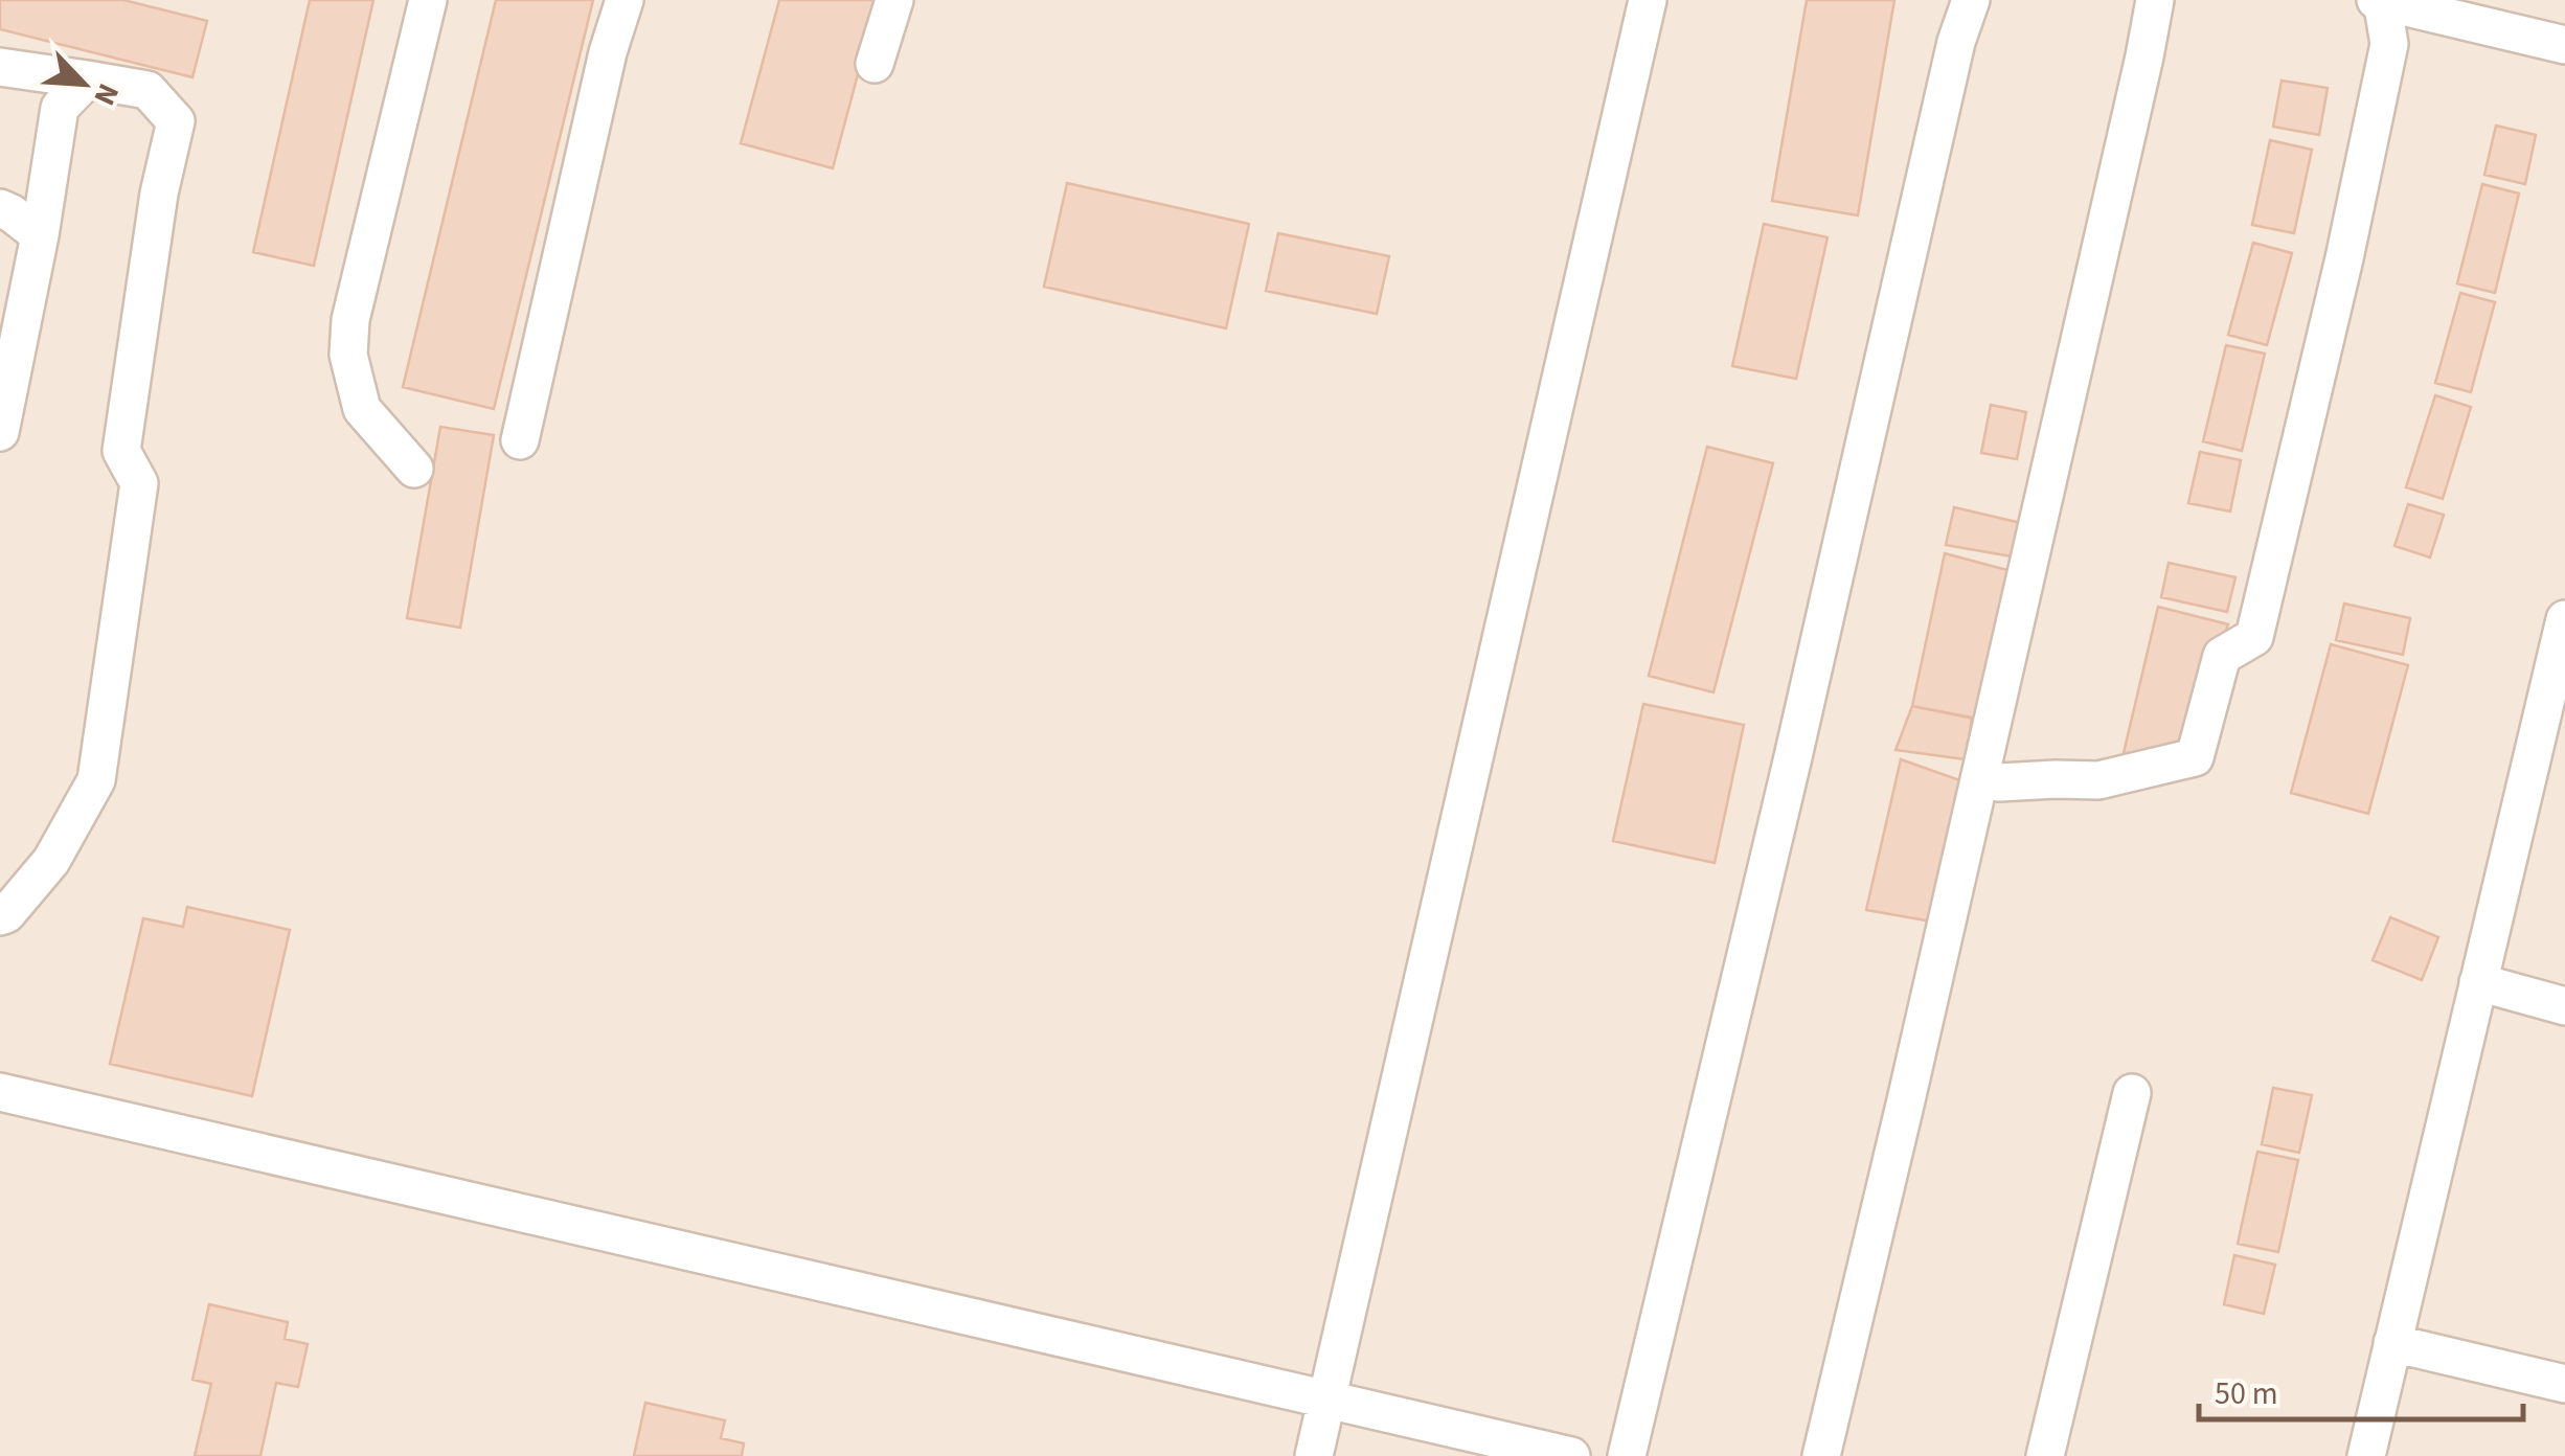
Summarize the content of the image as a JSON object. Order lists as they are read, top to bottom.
{
  "scale_bar": "50 m",
  "north": "bottom right"
}
